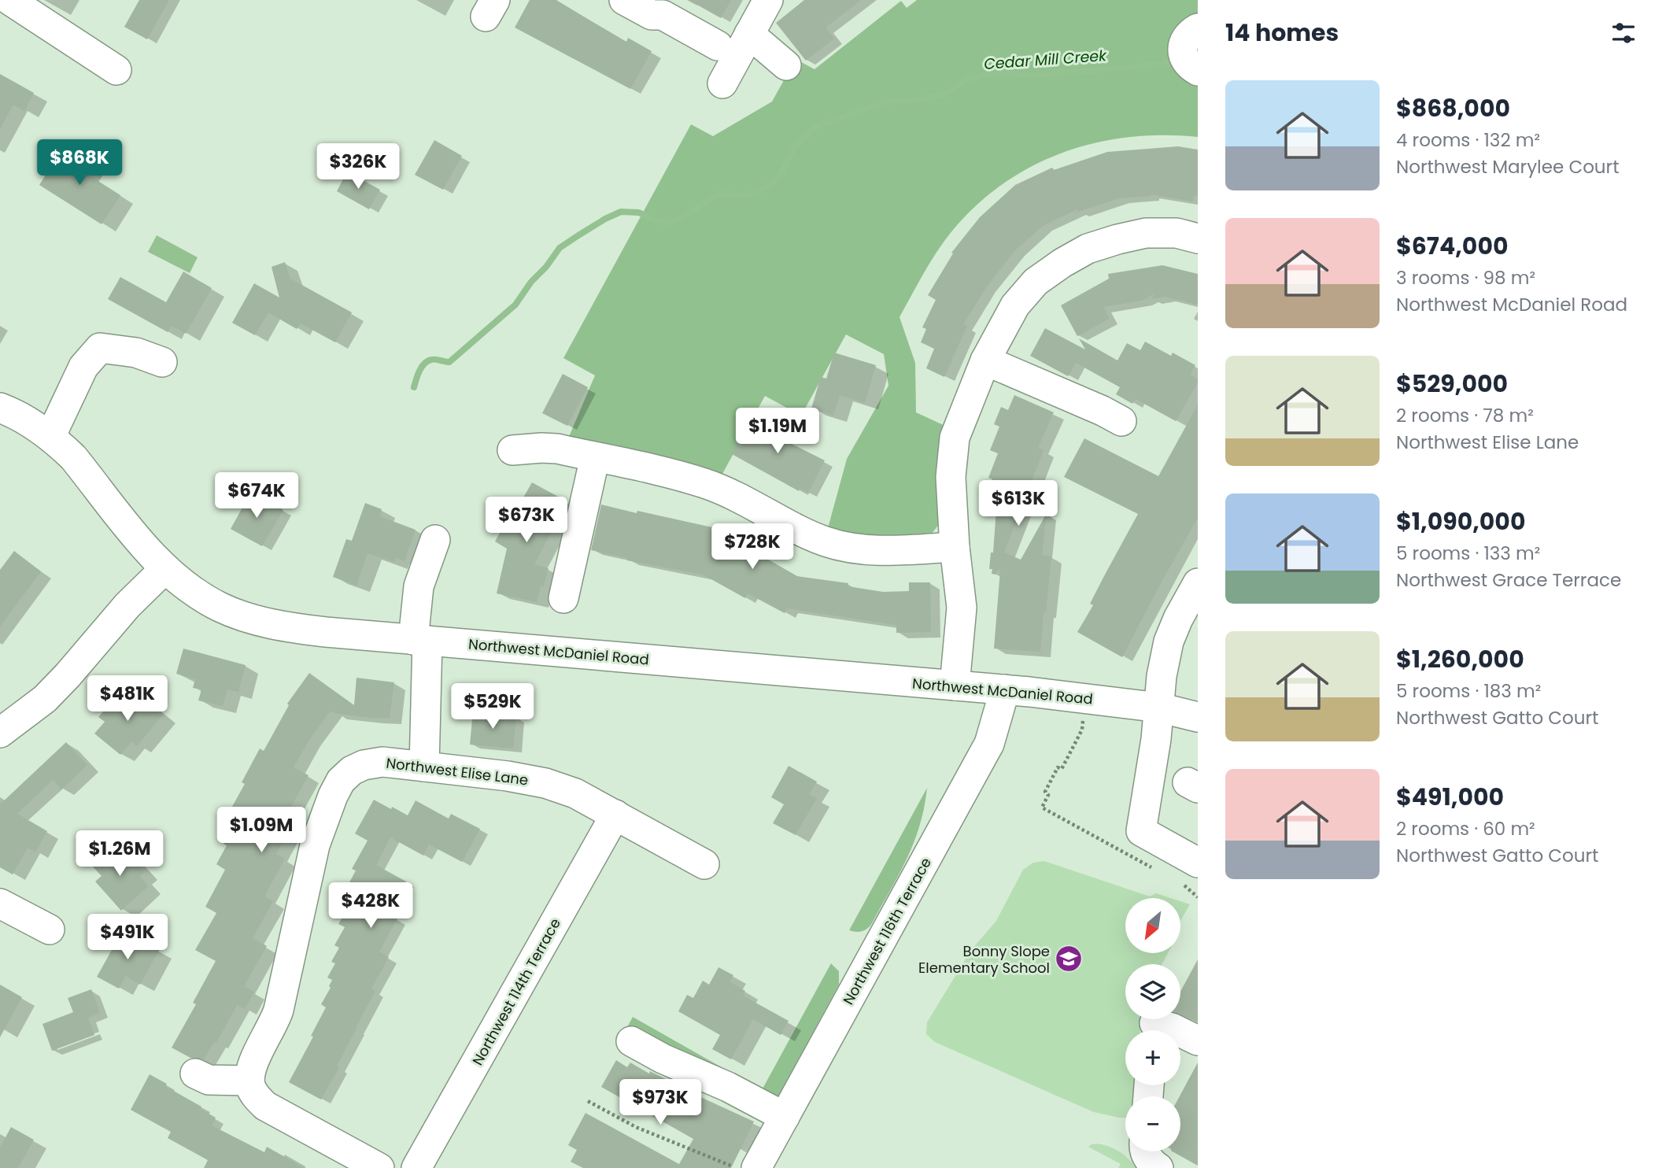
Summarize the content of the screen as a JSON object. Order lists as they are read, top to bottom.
{
  "streets": {
    "street": [
      "Northwest McDaniel Road",
      "Northwest Elise Lane",
      "Northwest 116th Terrace",
      "Northwest 114th Terrace"
    ]
  },
  "crossings": [
    ["Northwest McDaniel Road", "Northwest 116th Terrace"],
    ["Northwest Elise Lane", "Northwest 114th Terrace"]
  ],
  "water": ["Cedar Mill Creek"],
  "places": {
    "school or university": ["Bonny Slope Elementary School"]
  },
  "north": "bottom left",
  "page": {
    "heading": "14 homes",
    "list": [
      {
        "name": "$868,000",
        "note": "4 rooms · 132 m² · Northwest Marylee Court"
      },
      {
        "name": "$674,000",
        "note": "3 rooms · 98 m² · Northwest McDaniel Road"
      },
      {
        "name": "$529,000",
        "note": "2 rooms · 78 m² · Northwest Elise Lane"
      },
      {
        "name": "$1,090,000",
        "note": "5 rooms · 133 m² · Northwest Grace Terrace"
      },
      {
        "name": "$1,260,000",
        "note": "5 rooms · 183 m² · Northwest Gatto Court"
      },
      {
        "name": "$491,000",
        "note": "2 rooms · 60 m² · Northwest Gatto Court"
      }
    ],
    "price": [
      "$868K",
      "$326K",
      "$1.19M",
      "$674K",
      "$613K",
      "$673K",
      "$728K",
      "$481K",
      "$529K",
      "$1.09M",
      "$1.26M",
      "$428K",
      "$491K",
      "$973K"
    ],
    "map_buttons": ["+", "−"]
  }
}
